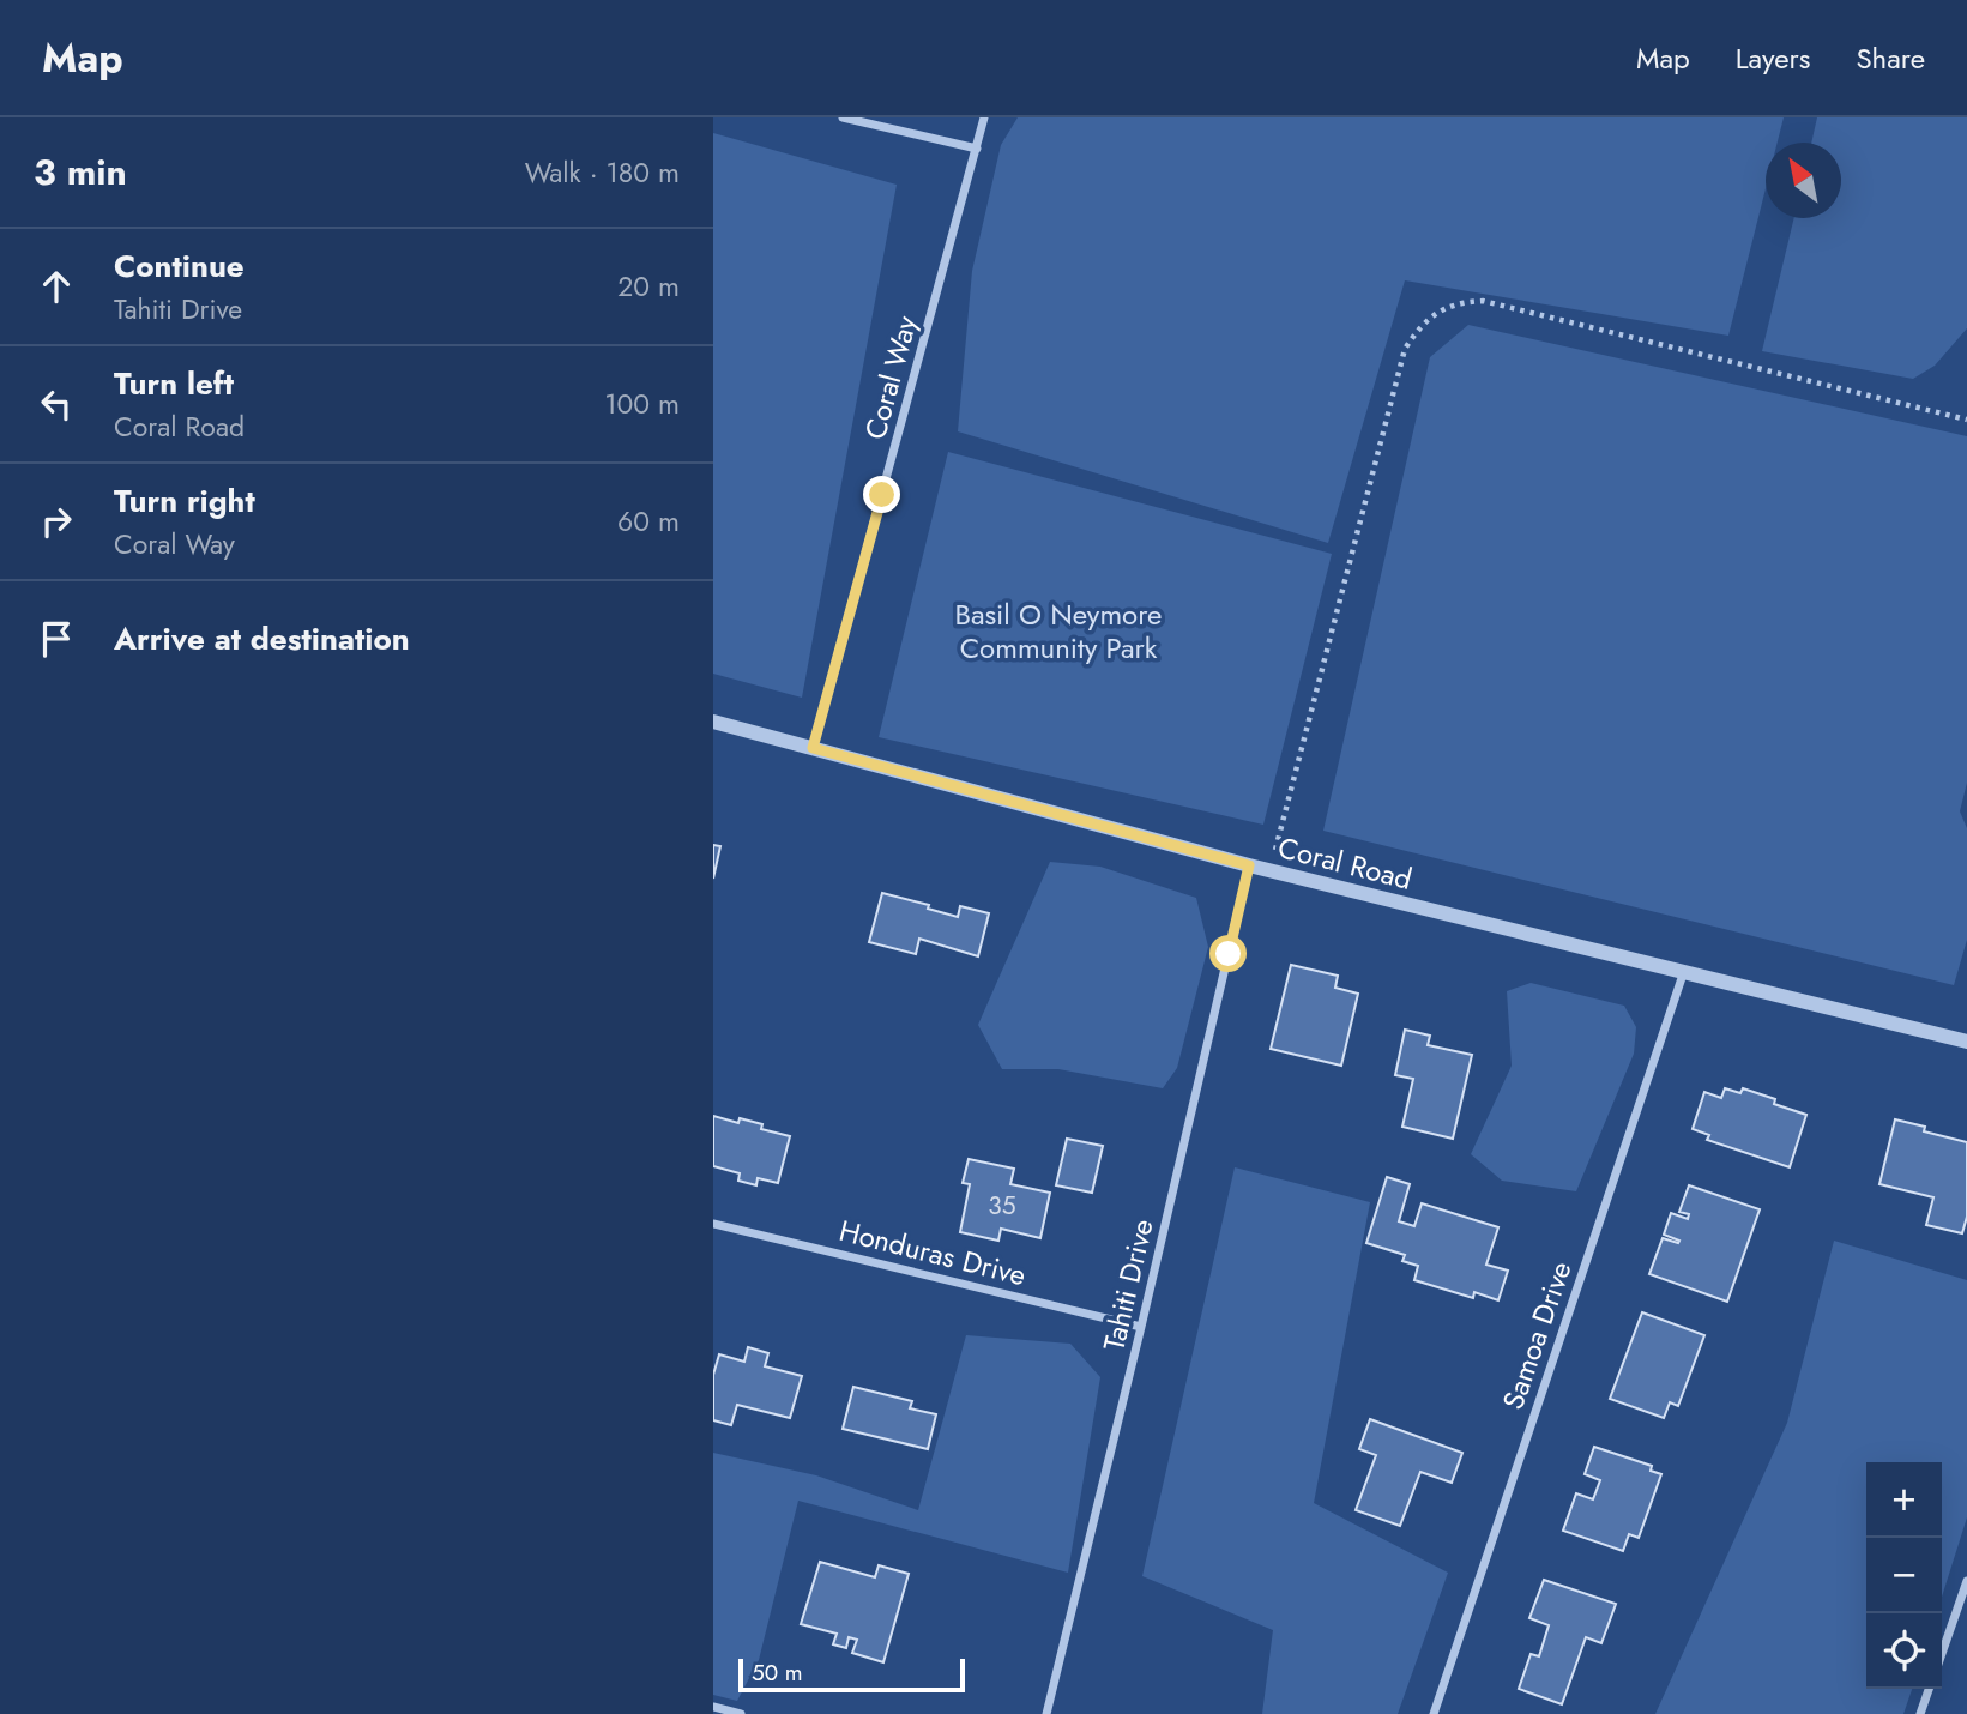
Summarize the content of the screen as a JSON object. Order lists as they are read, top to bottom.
{
  "streets": {
    "street": [
      "Coral Way",
      "Coral Road",
      "Honduras Drive",
      "Tahiti Drive",
      "Samoa Drive"
    ]
  },
  "crossings": [
    ["Coral Way", "Coral Road"],
    ["Coral Road", "Tahiti Drive"],
    ["Coral Road", "Samoa Drive"],
    ["Honduras Drive", "Tahiti Drive"]
  ],
  "parks": ["Basil O Neymore Community Park"],
  "house_numbers": ["35"],
  "scale_bar": "50 m",
  "north": "top left",
  "page": {
    "header": "Map",
    "nav": ["Map", "Layers", "Share"],
    "heading": ["3 min", "Walk · 180 m"],
    "list": [
      ["Continue", "Tahiti Drive", "20 m"],
      ["Turn left", "Coral Road", "100 m"],
      ["Turn right", "Coral Way", "60 m"],
      "Arrive at destination"
    ],
    "map_buttons": ["+", "−"],
    "scale": "50 m"
  }
}
